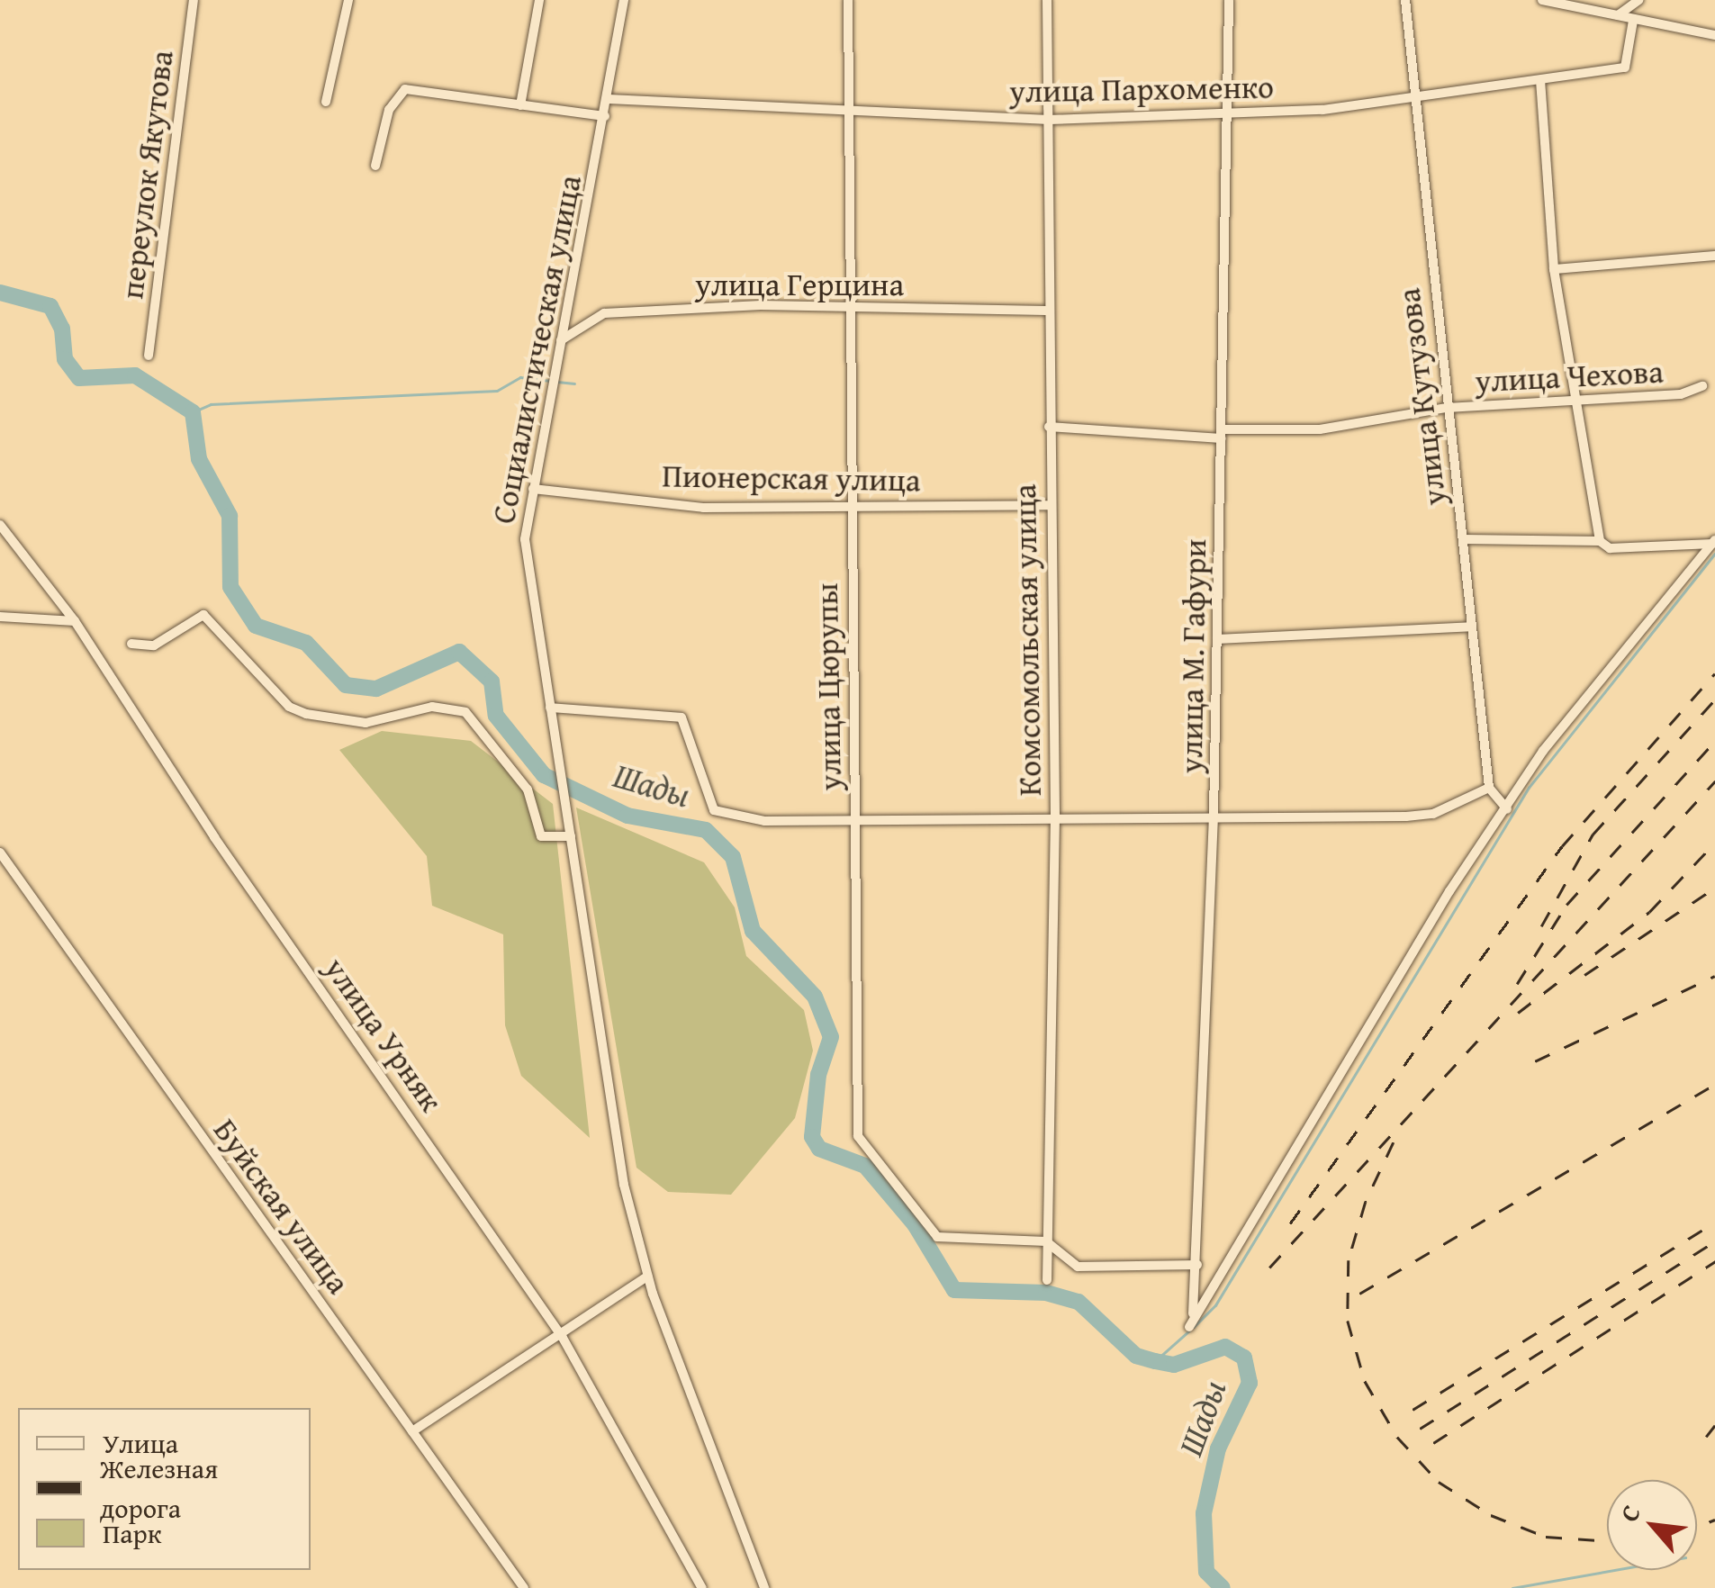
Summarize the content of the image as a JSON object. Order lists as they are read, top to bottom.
{
  "streets": {
    "street": [
      "улица Пархоменко",
      "переулок Якутова",
      "улица Герцина",
      "Социалистическая улица",
      "улица Чехова",
      "улица Кутузова",
      "Пионерская улица",
      "Комсомольская улица",
      "улица М. Гафури",
      "улица Цюрупы",
      "улица Урняк",
      "Буйская улица"
    ]
  },
  "crossings": [
    ["улица Пархоменко", "Социалистическая улица"],
    ["улица Пархоменко", "улица Кутузова"],
    ["улица Пархоменко", "Комсомольская улица"],
    ["улица Пархоменко", "улица М. Гафури"],
    ["улица Пархоменко", "улица Цюрупы"],
    ["улица Герцина", "Социалистическая улица"],
    ["улица Герцина", "Комсомольская улица"],
    ["улица Герцина", "улица Цюрупы"],
    ["Социалистическая улица", "Пионерская улица"],
    ["улица Чехова", "улица Кутузова"],
    ["улица Чехова", "Комсомольская улица"],
    ["улица Чехова", "улица М. Гафури"],
    ["Пионерская улица", "Комсомольская улица"],
    ["Пионерская улица", "улица Цюрупы"],
    ["Комсомольская улица", "улица Цюрупы"]
  ],
  "water": ["Шады"],
  "legend": ["Улица", "Железная дорога", "Парк"],
  "north": "top left"
}
